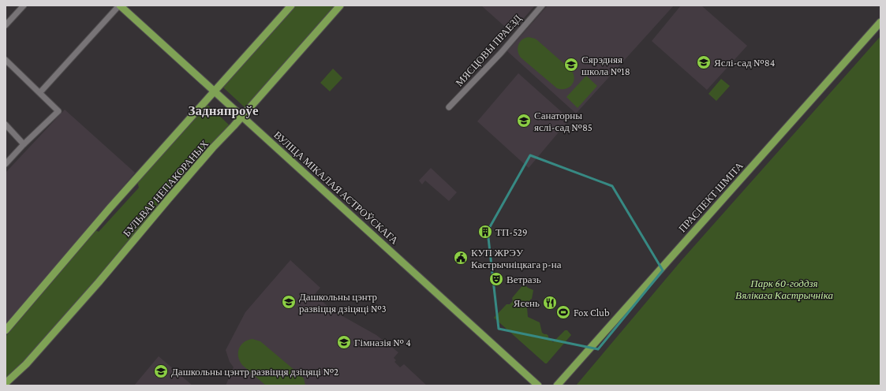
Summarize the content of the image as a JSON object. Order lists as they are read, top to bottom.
{
  "streets": {
    "main road": ["ВУЛІЦА МІКАЛАЯ АСТРОЎСКАГА", "БУЛЬВАР НЕПАКОРАНЫХ", "ПРАСПЕКТ ШМІТА"],
    "street": ["МЯСЦОВЫ ПРАЕЗД"]
  },
  "crossings": [
    ["ВУЛІЦА МІКАЛАЯ АСТРОЎСКАГА", "БУЛЬВАР НЕПАКОРАНЫХ"]
  ],
  "districts": ["Задняпроўе"],
  "parks": ["Парк 60-годдзя Вялікага Кастрычніка"],
  "places": {
    "school or university": [
      "Яслі-сад №84",
      "Сярэдняя школа №18",
      "Санаторны яслі-сад №85",
      "Дашкольны цэнтр развіцця дзіцяці №3",
      "Гімназія № 4",
      "Дашкольны цэнтр развіцця дзіцяці №2"
    ],
    "building": ["ТП-529"],
    "public building": ["КУП ЖРЭУ Кастрычніцкага р-на"],
    "theatre": ["Ветразь"],
    "restaurant": ["Ясень"],
    "sports": ["Fox Club"]
  }
}
